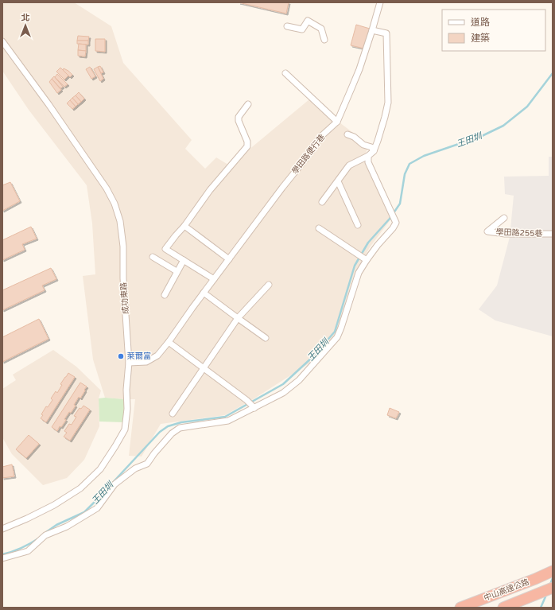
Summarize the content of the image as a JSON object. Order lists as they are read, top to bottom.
{
  "streets": {
    "highway": ["中山高速公路"],
    "street": ["學田路便行巷", "學田路255巷", "成功東路"]
  },
  "crossings": [
    ["學田路便行巷", "成功東路"]
  ],
  "water": ["王田圳"],
  "places": ["萊爾富"],
  "legend": ["道路", "建築"],
  "north": "top"
}
